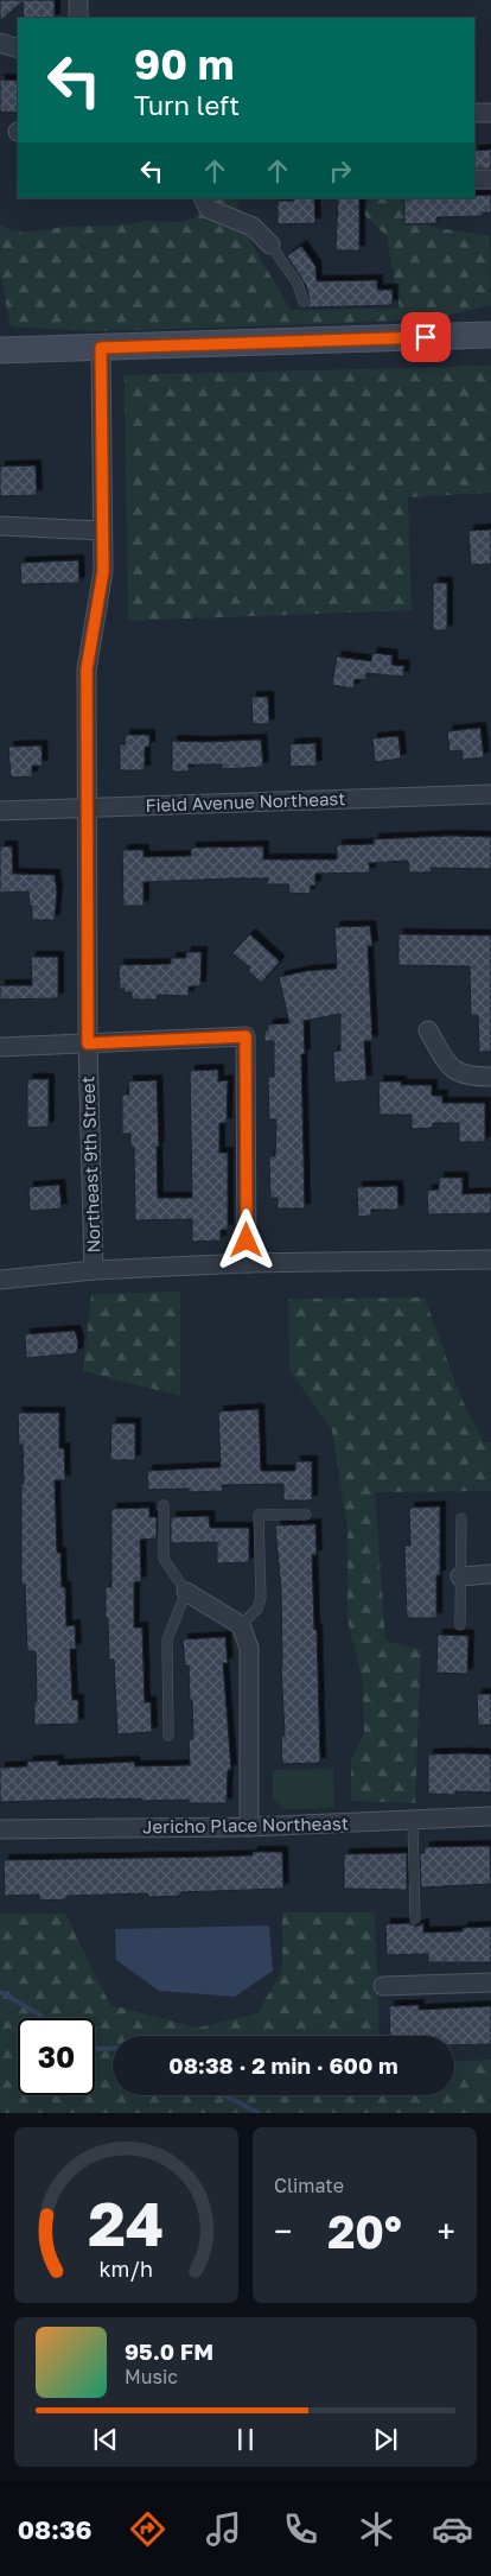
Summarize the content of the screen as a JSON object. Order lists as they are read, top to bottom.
{
  "streets": {
    "street": ["Field Avenue Northeast", "Northeast 9th Street", "Jericho Place Northeast"]
  },
  "crossings": [
    ["Field Avenue Northeast", "Northeast 9th Street"]
  ],
  "page": {
    "turn": ["90 m", "Turn left"],
    "limit": "30",
    "trip": "08:38 · 2 min · 600 m",
    "tile": "Climate",
    "heat": ["−", "20°", "+"],
    "song": ["95.0 FM", "Music"],
    "tabs": "08:36",
    "gauge": ["24", "km/h"]
  }
}
